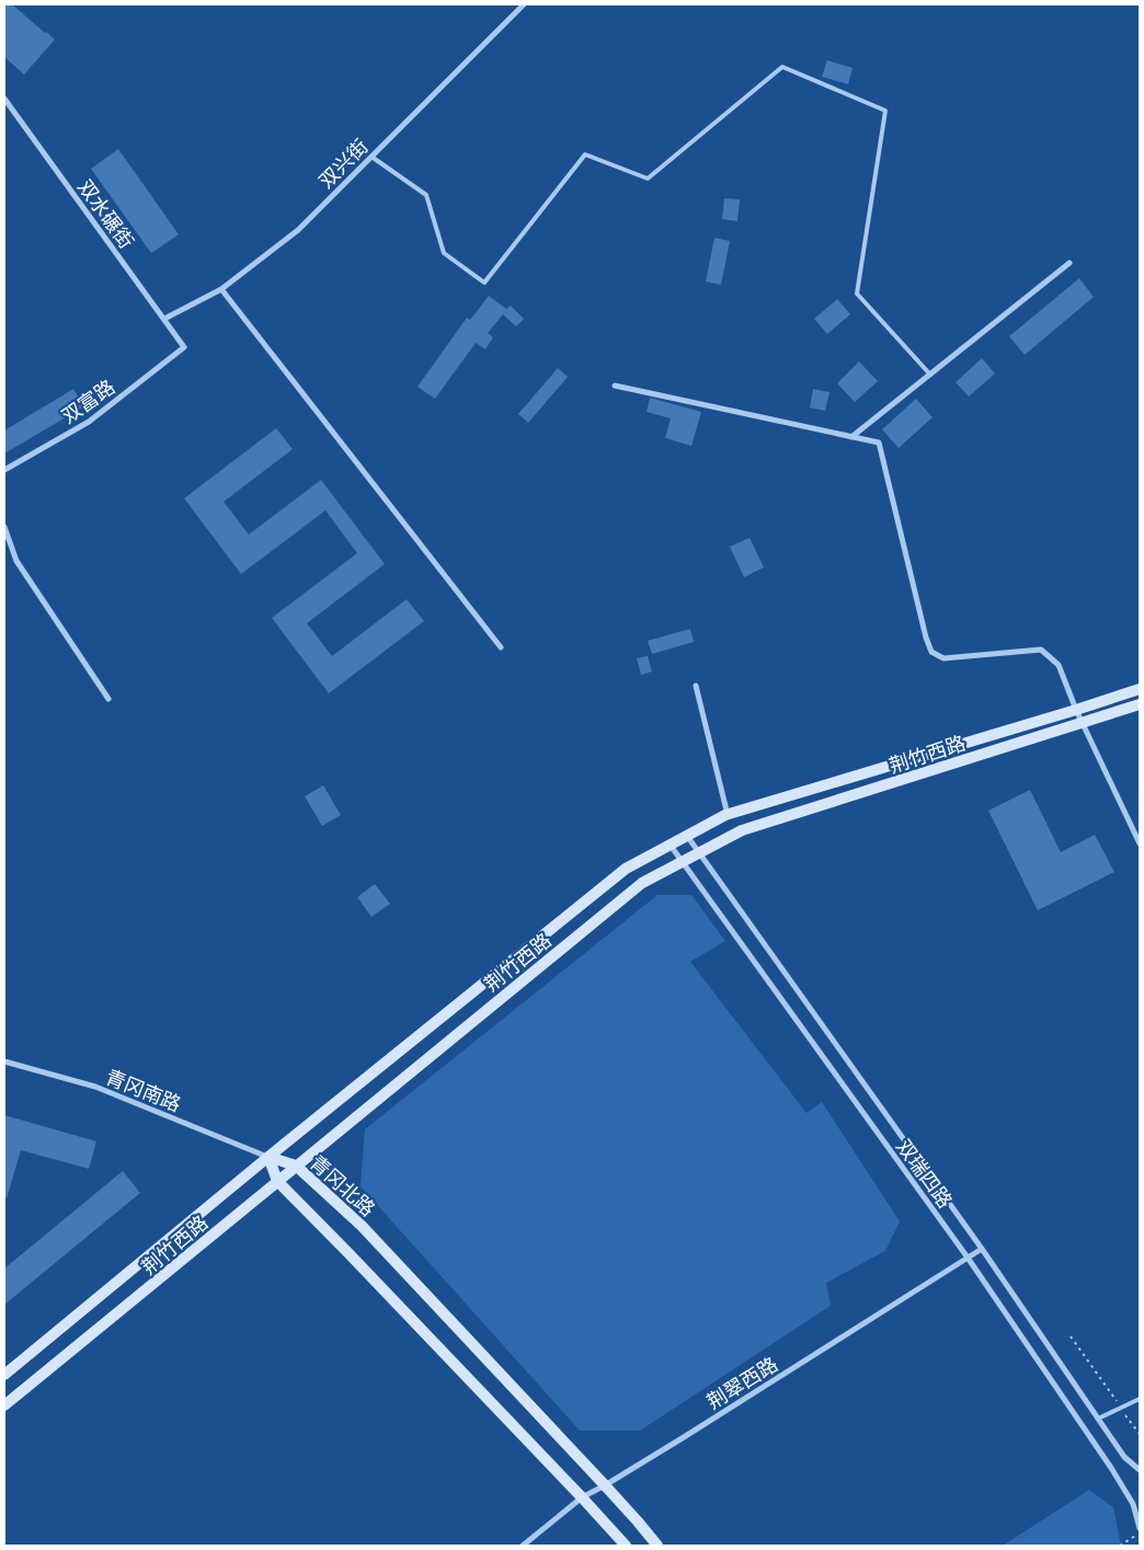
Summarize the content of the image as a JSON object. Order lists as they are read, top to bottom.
{
  "streets": {
    "main road": ["荆竹西路", "青冈北路"],
    "street": [
      "双兴街",
      "双水碾街",
      "双富路",
      "青冈南路",
      "双瑞四路",
      "荆翠西路"
    ]
  },
  "crossings": [
    ["双兴街", "双水碾街"],
    ["双水碾街", "双富路"],
    ["荆竹西路", "青冈南路"],
    ["荆竹西路", "双瑞四路"],
    ["荆竹西路", "青冈北路"],
    ["青冈南路", "青冈北路"],
    ["双瑞四路", "荆翠西路"],
    ["青冈北路", "荆翠西路"]
  ]
}
